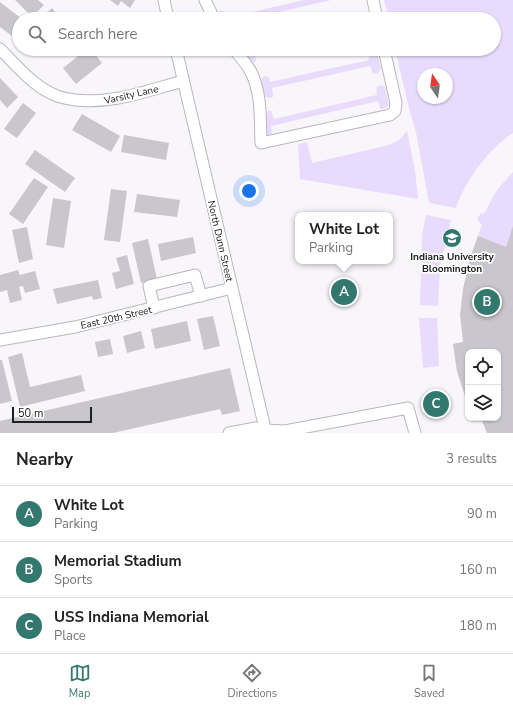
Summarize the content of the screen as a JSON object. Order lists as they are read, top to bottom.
{
  "streets": {
    "street": ["Varsity Lane", "North Dunn Street", "East 20th Street"]
  },
  "crossings": [
    ["Varsity Lane", "North Dunn Street"],
    ["North Dunn Street", "East 20th Street"]
  ],
  "places": {
    "school or university": ["Indiana University Bloomington"]
  },
  "scale_bar": "50 m",
  "north": "top",
  "page": {
    "search": "Search here",
    "popup": ["White Lot", "Parking"],
    "pins": ["A", "B", "C"],
    "scale": "50 m",
    "heading": ["Nearby", "3 results"],
    "list": [
      {
        "mark": "A",
        "name": "White Lot",
        "note": "Parking",
        "value": "90 m"
      },
      {
        "mark": "B",
        "name": "Memorial Stadium",
        "note": "Sports",
        "value": "160 m"
      },
      {
        "mark": "C",
        "name": "USS Indiana Memorial",
        "note": "Place",
        "value": "180 m"
      }
    ],
    "nav": ["Map", "Directions", "Saved"]
  }
}
